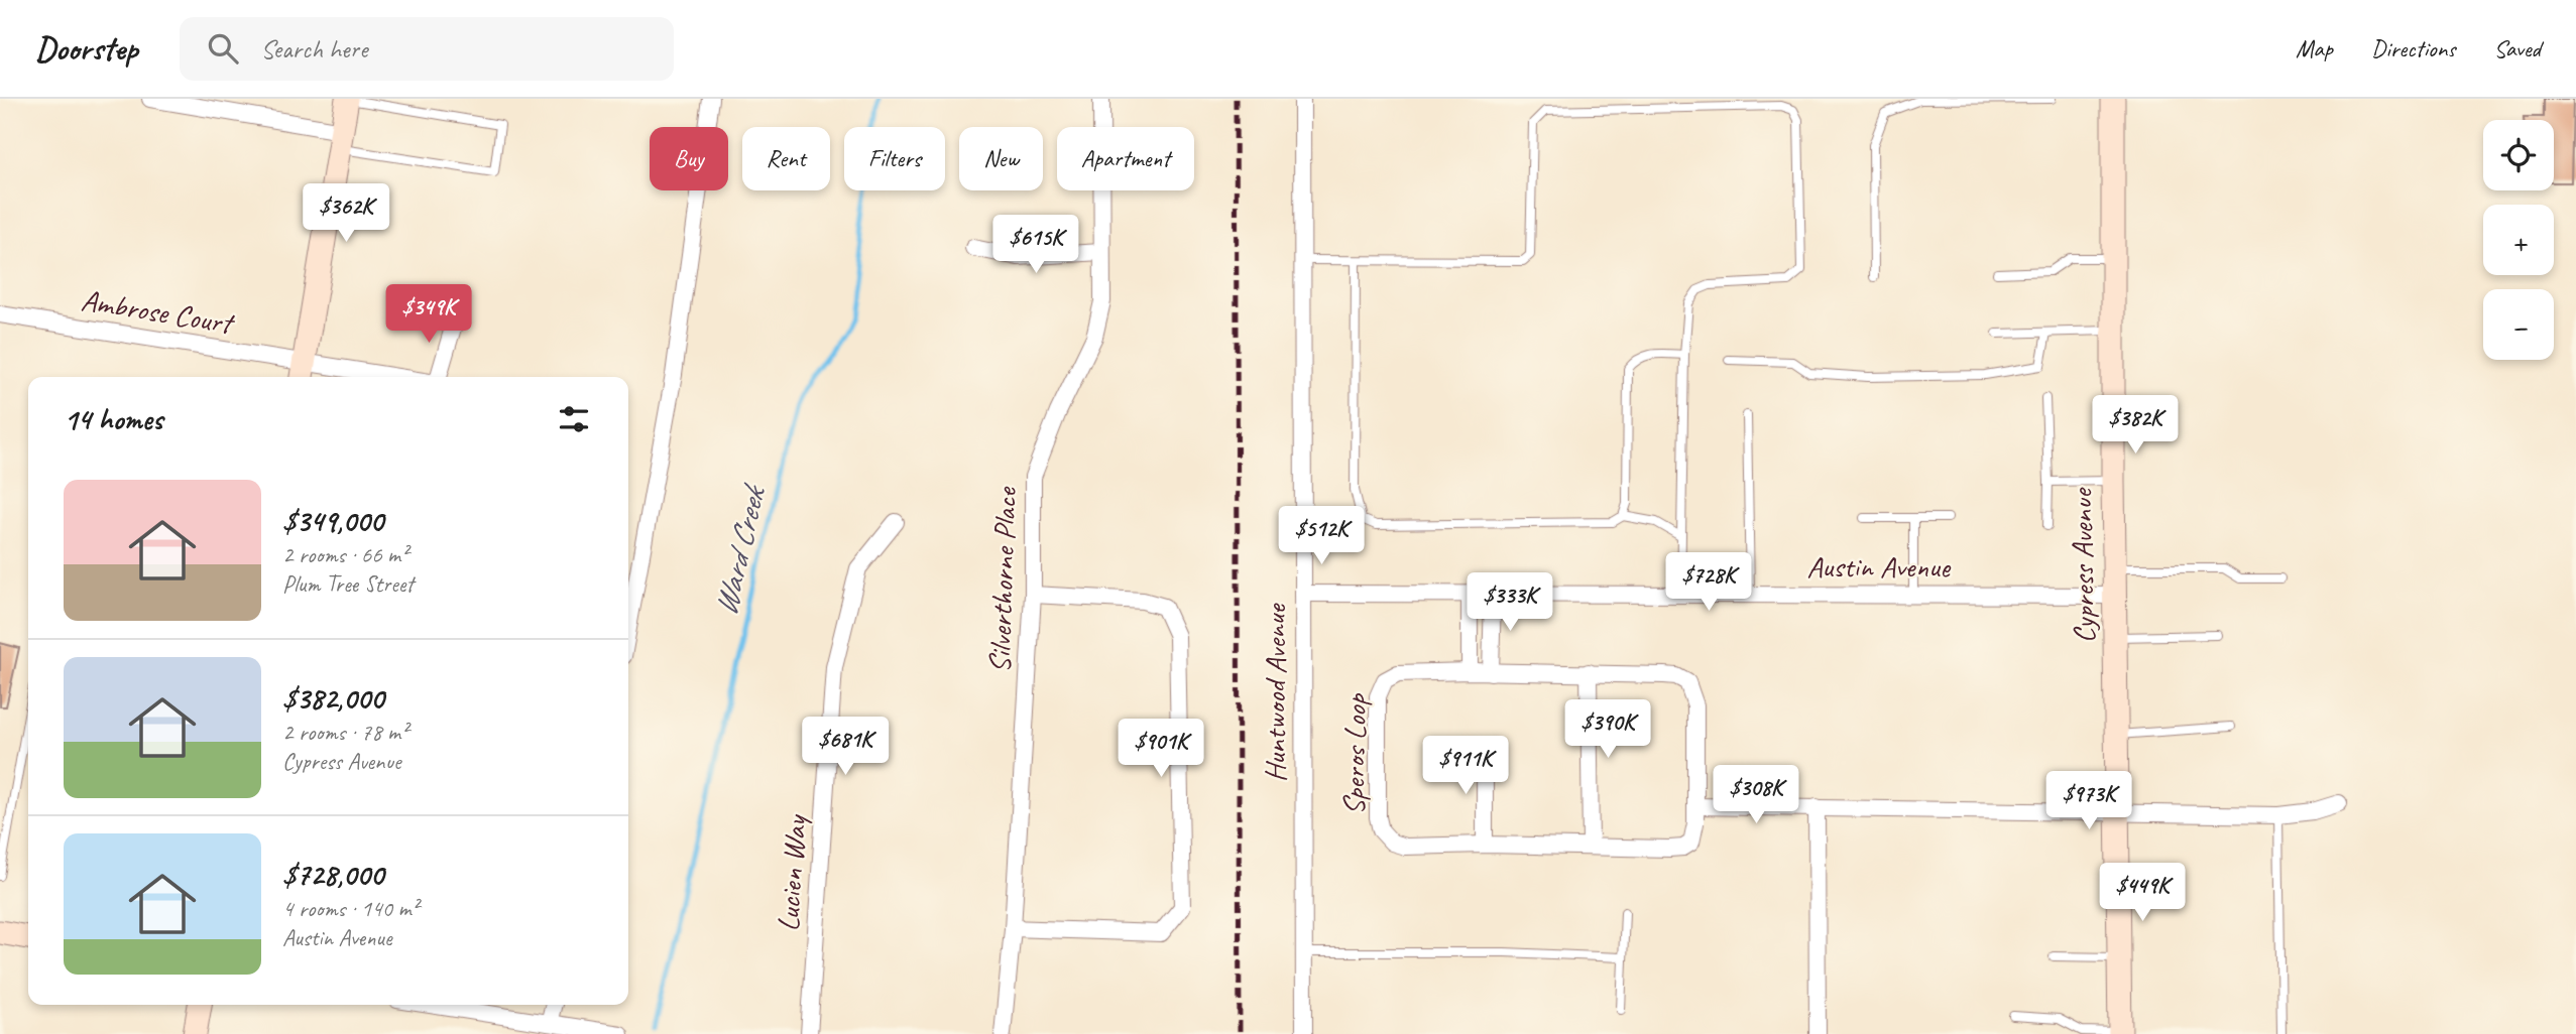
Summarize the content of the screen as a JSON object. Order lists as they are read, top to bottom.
{
  "streets": {
    "street": [
      "Ambrose Court",
      "Austin Avenue",
      "Cypress Avenue",
      "Silverthorne Place",
      "Huntwood Avenue",
      "Speros Loop",
      "Lucien Way"
    ]
  },
  "crossings": [
    ["Austin Avenue", "Cypress Avenue"],
    ["Austin Avenue", "Huntwood Avenue"]
  ],
  "water": ["Ward Creek"],
  "page": {
    "header": "Doorstep",
    "search": "Search here",
    "nav": ["Map", "Directions", "Saved"],
    "map_buttons": ["+", "−"],
    "chip": [
      "Buy",
      "Rent",
      "Filters",
      "New",
      "Apartment"
    ],
    "price": [
      "$362K",
      "$615K",
      "$349K",
      "$382K",
      "$512K",
      "$728K",
      "$333K",
      "$390K",
      "$681K",
      "$901K",
      "$911K",
      "$308K",
      "$973K",
      "$449K"
    ],
    "heading": "14 homes",
    "list": [
      {
        "name": "$349,000",
        "note": "2 rooms · 66 m² · Plum Tree Street"
      },
      {
        "name": "$382,000",
        "note": "2 rooms · 78 m² · Cypress Avenue"
      },
      {
        "name": "$728,000",
        "note": "4 rooms · 140 m² · Austin Avenue"
      }
    ]
  }
}
